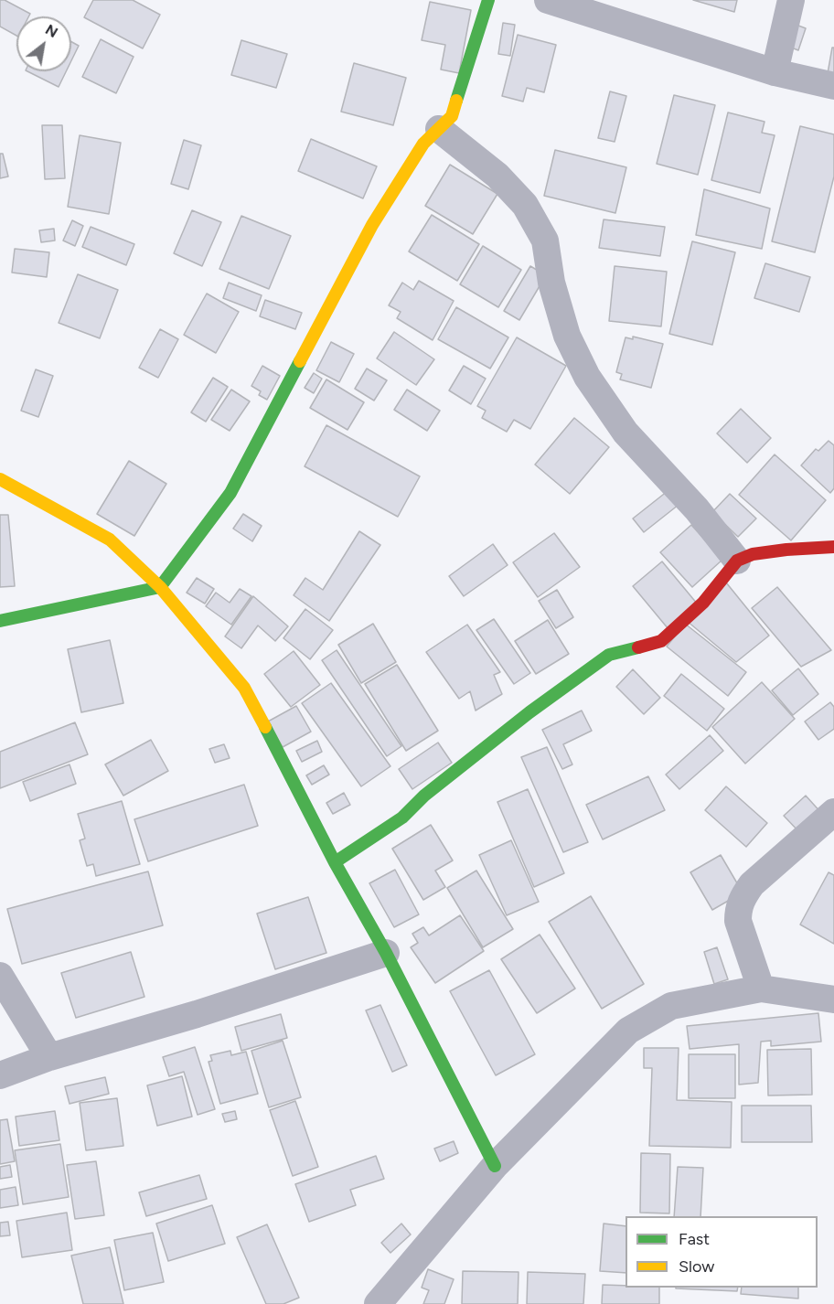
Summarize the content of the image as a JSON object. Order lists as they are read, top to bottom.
{
  "legend": ["Fast", "Slow"],
  "north": "top right"
}
